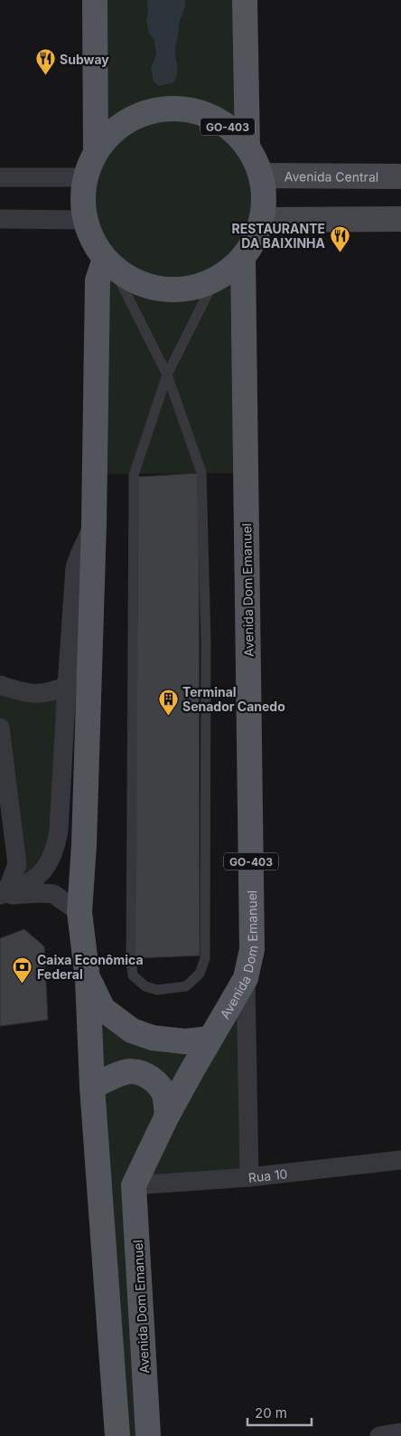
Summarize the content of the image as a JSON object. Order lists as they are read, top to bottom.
{
  "streets": {
    "main road": ["GO-403", "Avenida Central", "Avenida Dom Emanuel"],
    "street": ["Rua 10"]
  },
  "crossings": [
    ["GO-403", "Avenida Central"],
    ["GO-403", "Avenida Dom Emanuel"],
    ["Avenida Dom Emanuel", "Rua 10"]
  ],
  "places": {
    "restaurant": ["Subway", "RESTAURANTE DA BAIXINHA"],
    "building": ["Terminal Senador Canedo"],
    "bank": ["Caixa Econômica Federal"]
  },
  "scale_bar": "20 m"
}
